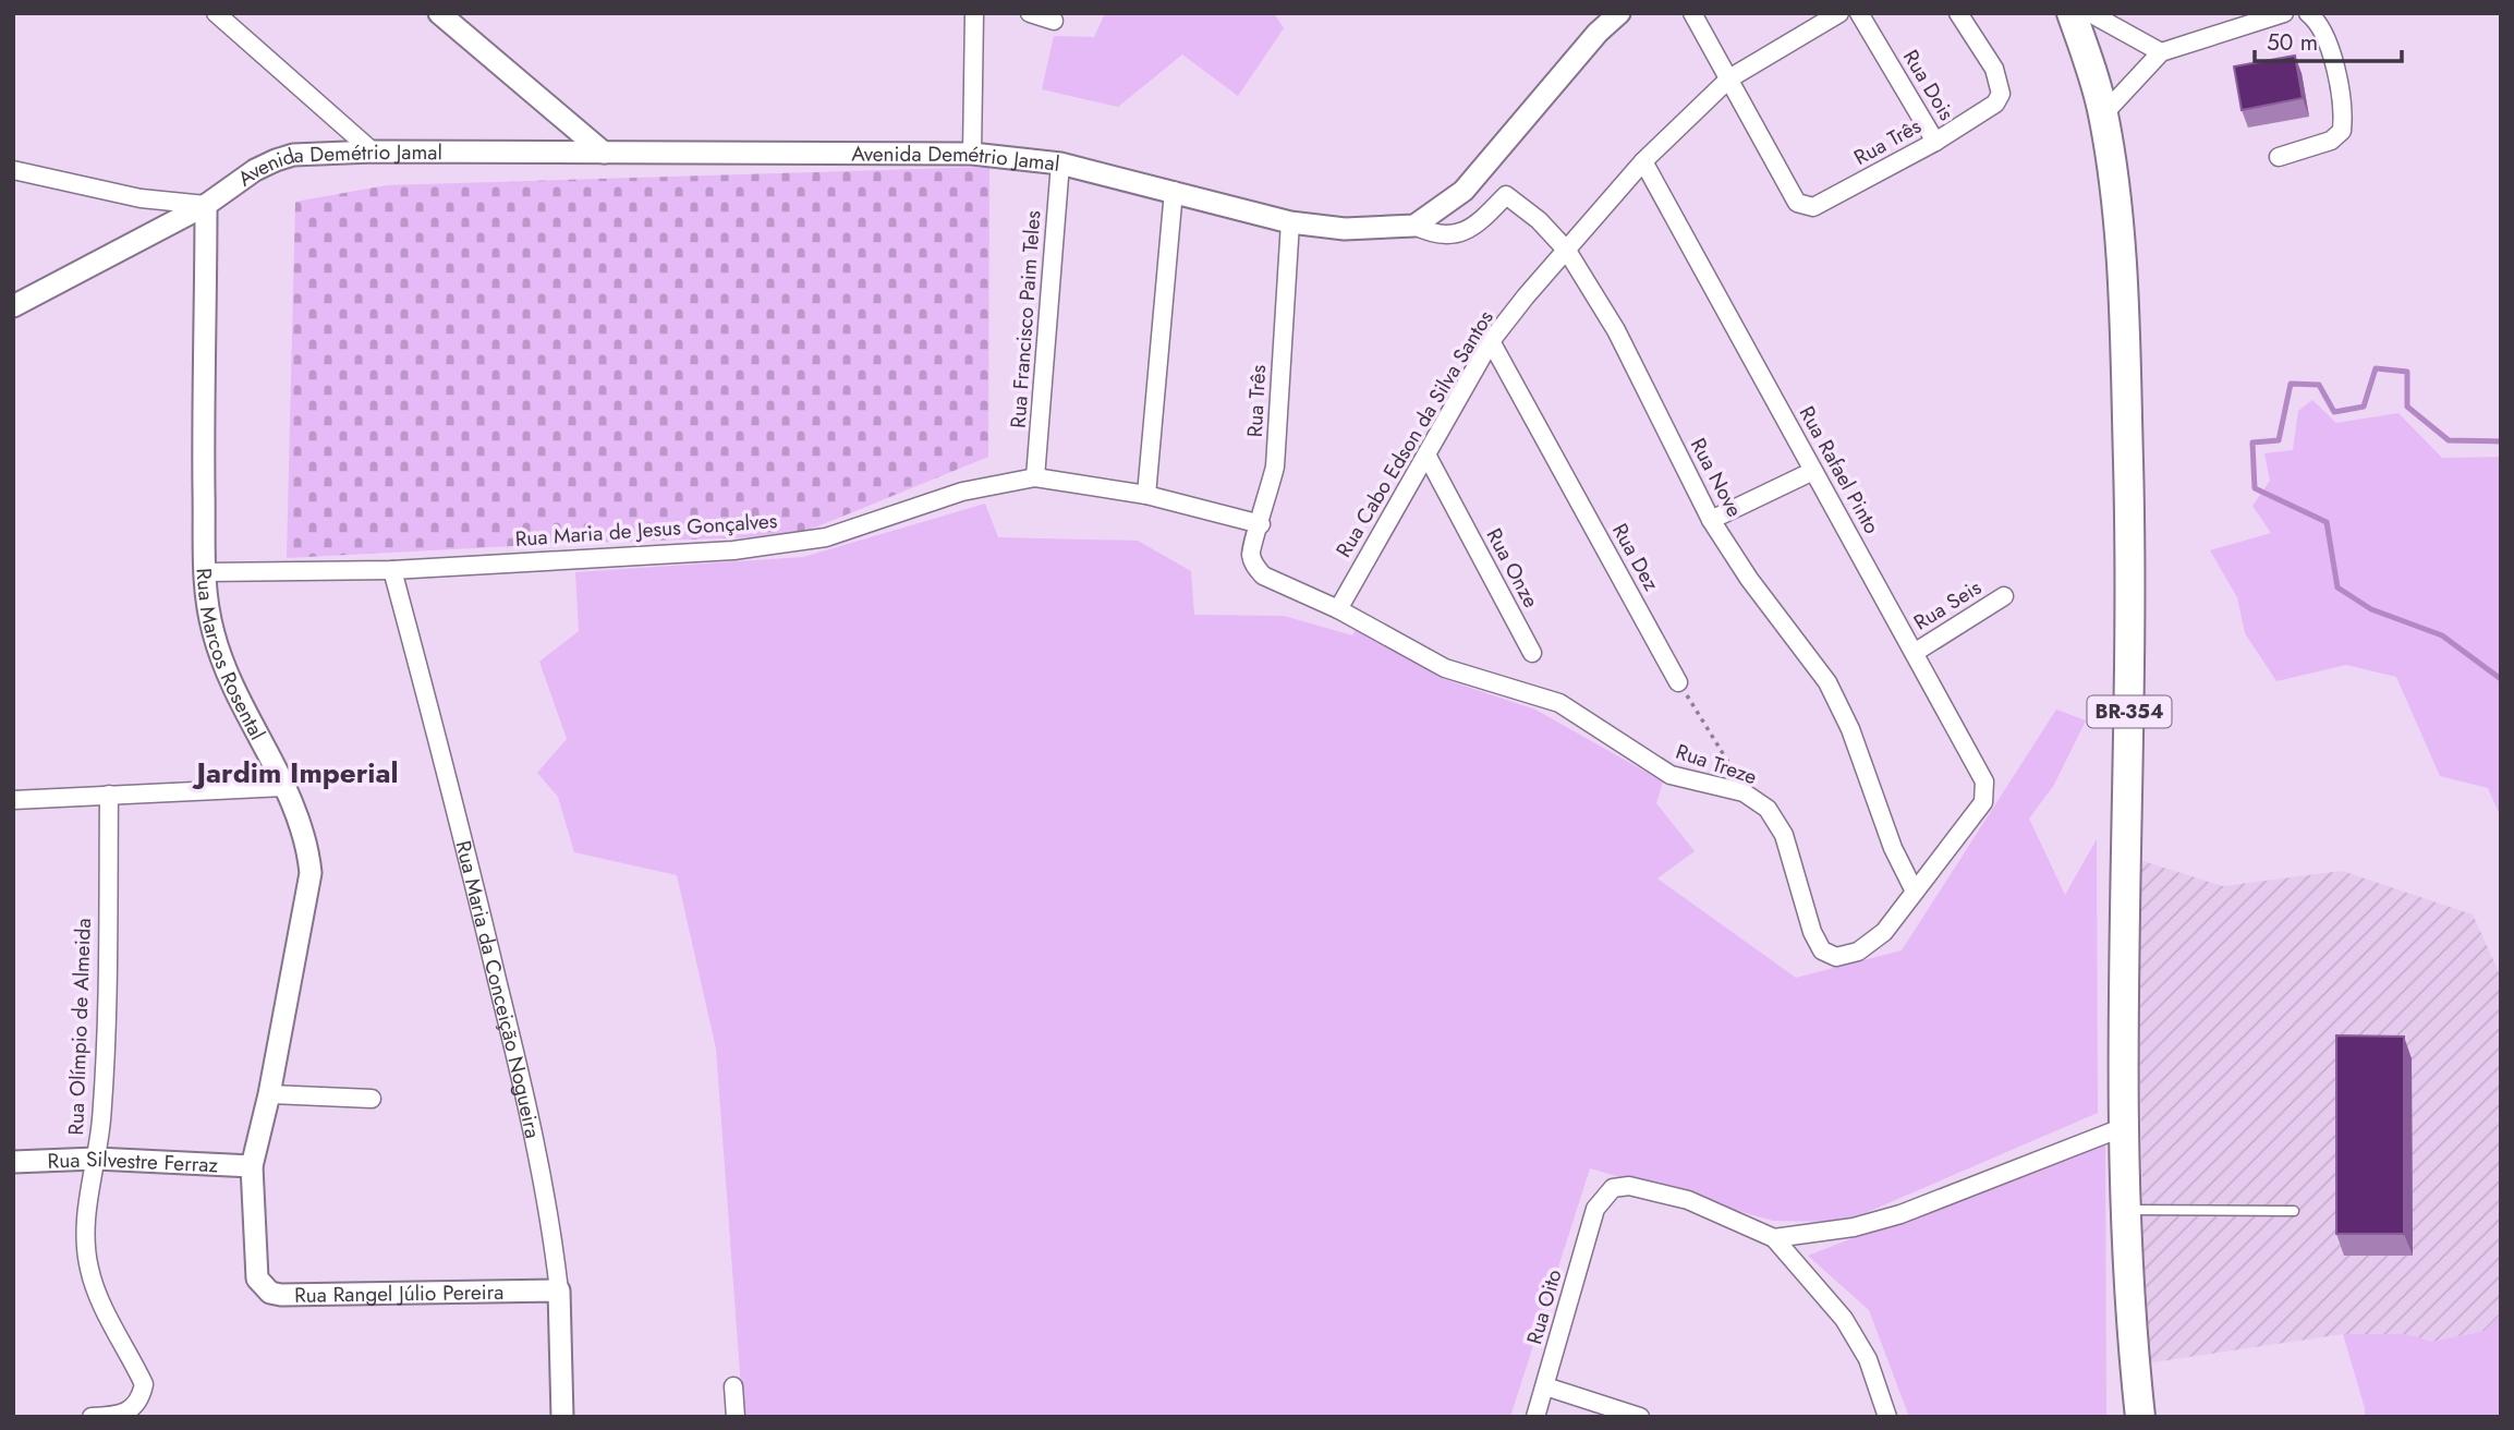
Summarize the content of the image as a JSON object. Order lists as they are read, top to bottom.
{
  "streets": {
    "highway": ["BR-354"],
    "street": [
      "Rua Dois",
      "Rua Três",
      "Avenida Demétrio Jamal",
      "Rua Francisco Paim Teles",
      "Rua Cabo Edson da Silva Santos",
      "Rua Rafael Pinto",
      "Rua Nove",
      "Rua Maria de Jesus Gonçalves",
      "Rua Dez",
      "Rua Onze",
      "Rua Seis",
      "Rua Marcos Rosental",
      "Rua Treze",
      "Rua Maria da Conceição Nogueira",
      "Rua Olímpio de Almeida",
      "Rua Silvestre Ferraz",
      "Rua Rangel Júlio Pereira",
      "Rua Oito"
    ]
  },
  "crossings": [
    ["Rua Dois", "Rua Três"],
    ["Rua Três", "Avenida Demétrio Jamal"],
    ["Rua Três", "Rua Cabo Edson da Silva Santos"],
    ["Rua Três", "Rua Maria de Jesus Gonçalves"],
    ["Rua Três", "Rua Treze"],
    ["Avenida Demétrio Jamal", "Rua Francisco Paim Teles"],
    ["Avenida Demétrio Jamal", "Rua Nove"],
    ["Avenida Demétrio Jamal", "Rua Marcos Rosental"],
    ["Rua Francisco Paim Teles", "Rua Maria de Jesus Gonçalves"],
    ["Rua Cabo Edson da Silva Santos", "Rua Rafael Pinto"],
    ["Rua Cabo Edson da Silva Santos", "Rua Nove"],
    ["Rua Cabo Edson da Silva Santos", "Rua Dez"],
    ["Rua Cabo Edson da Silva Santos", "Rua Onze"],
    ["Rua Cabo Edson da Silva Santos", "Rua Treze"],
    ["Rua Rafael Pinto", "Rua Seis"],
    ["Rua Rafael Pinto", "Rua Treze"],
    ["Rua Nove", "Rua Treze"],
    ["Rua Maria de Jesus Gonçalves", "Rua Marcos Rosental"],
    ["Rua Maria de Jesus Gonçalves", "Rua Maria da Conceição Nogueira"],
    ["Rua Marcos Rosental", "Rua Silvestre Ferraz"],
    ["Rua Marcos Rosental", "Rua Rangel Júlio Pereira"],
    ["Rua Maria da Conceição Nogueira", "Rua Rangel Júlio Pereira"],
    ["Rua Olímpio de Almeida", "Rua Silvestre Ferraz"]
  ],
  "districts": ["Jardim Imperial"],
  "scale_bar": "50 m"
}
